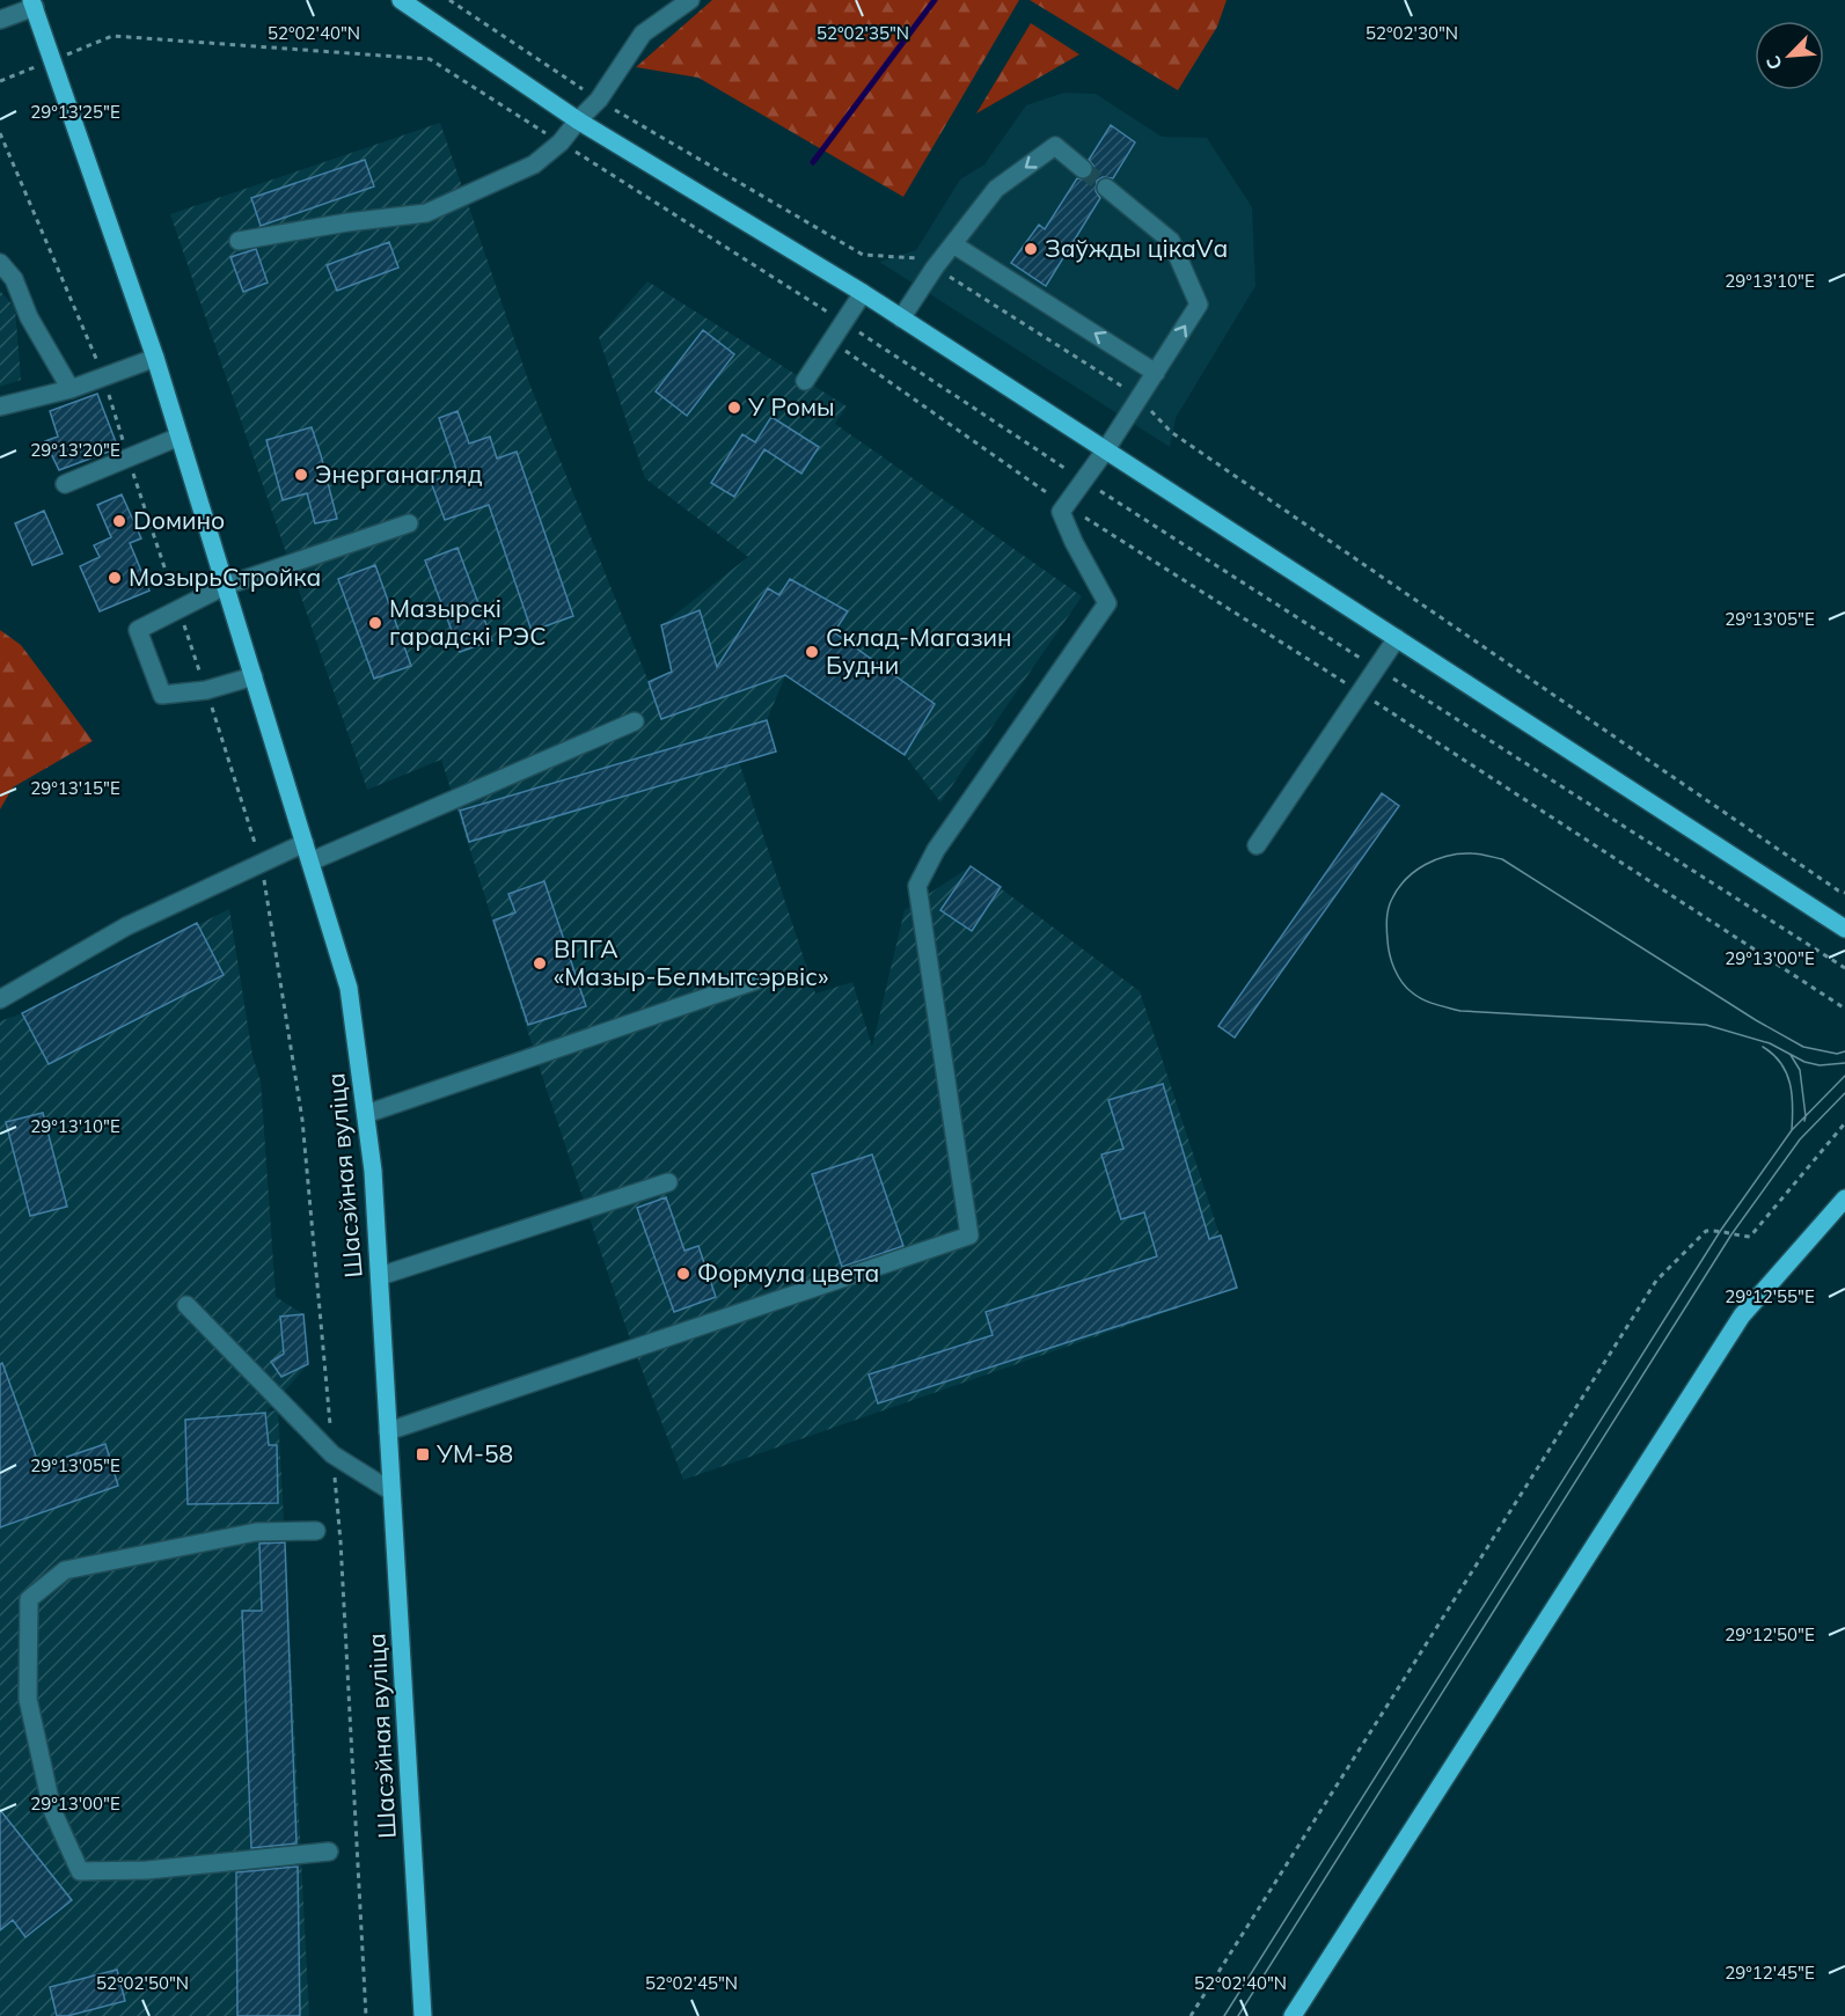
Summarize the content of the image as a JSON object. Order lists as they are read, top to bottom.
{
  "streets": {
    "main road": ["Шасэйная вуліца"]
  },
  "places": {
    "other": [
      "Заўжды цікаVа",
      "У Ромы",
      "Энерганагляд",
      "Dомино",
      "МозырьСтройка",
      "Мазырскі гарадскі РЭС",
      "Склад-Магазин Будни",
      "ВПГА «Мазыр-Белмытсэрвіс»",
      "Формула цвета"
    ],
    "transit": ["УМ-58"]
  },
  "north": "bottom left",
  "coordinates": [
    "52°02'40\"N",
    "52°02'30\"N",
    "52°02'35\"N",
    "29°13'25\"E",
    "29°13'10\"E",
    "29°13'20\"E",
    "29°13'05\"E",
    "29°13'15\"E",
    "29°13'00\"E",
    "29°12'55\"E",
    "29°12'50\"E",
    "29°12'45\"E",
    "52°02'50\"N",
    "52°02'45\"N"
  ]
}
